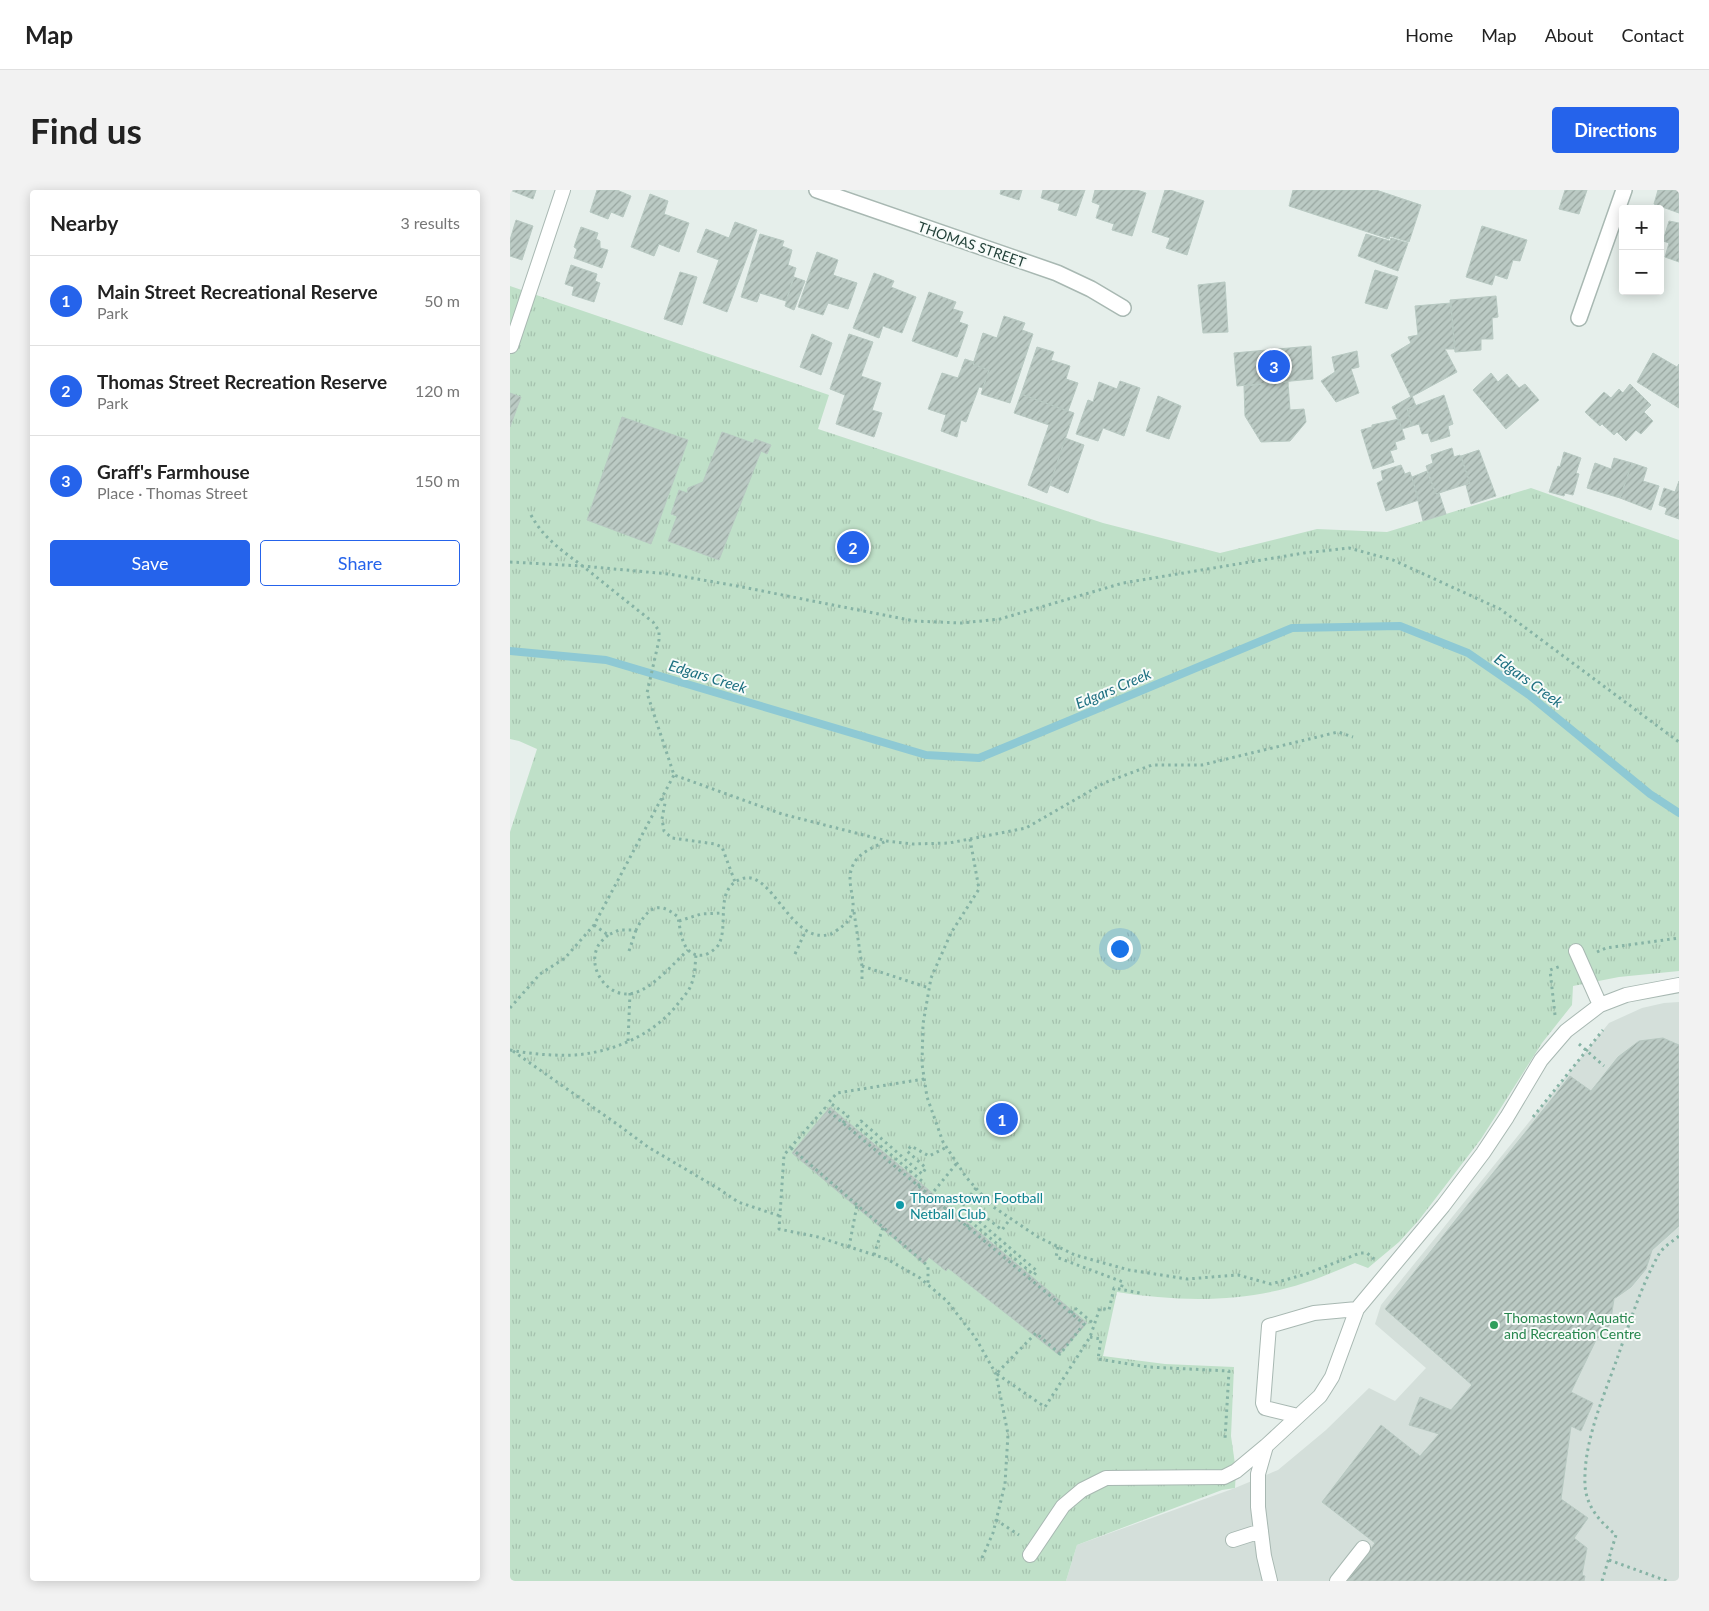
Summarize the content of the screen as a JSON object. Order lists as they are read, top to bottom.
{
  "streets": {
    "street": ["THOMAS STREET"]
  },
  "water": ["Edgars Creek"],
  "places": ["Thomastown Football Netball Club", "Thomastown Aquatic and Recreation Centre"],
  "page": {
    "header": "Map",
    "nav": [
      "Home",
      "Map",
      "About",
      "Contact"
    ],
    "buttons": [
      "Directions",
      ["Save", "Share"]
    ],
    "title": "Find us",
    "heading": ["Nearby", "3 results"],
    "map_buttons": ["+", "−"],
    "list": [
      {
        "mark": "1",
        "name": "Main Street Recreational Reserve",
        "note": "Park",
        "value": "50 m"
      },
      {
        "mark": "2",
        "name": "Thomas Street Recreation Reserve",
        "note": "Park",
        "value": "120 m"
      },
      {
        "mark": "3",
        "name": "Graff's Farmhouse",
        "note": "Place · Thomas Street",
        "value": "150 m"
      }
    ],
    "pins": ["3", "2", "1"]
  }
}
